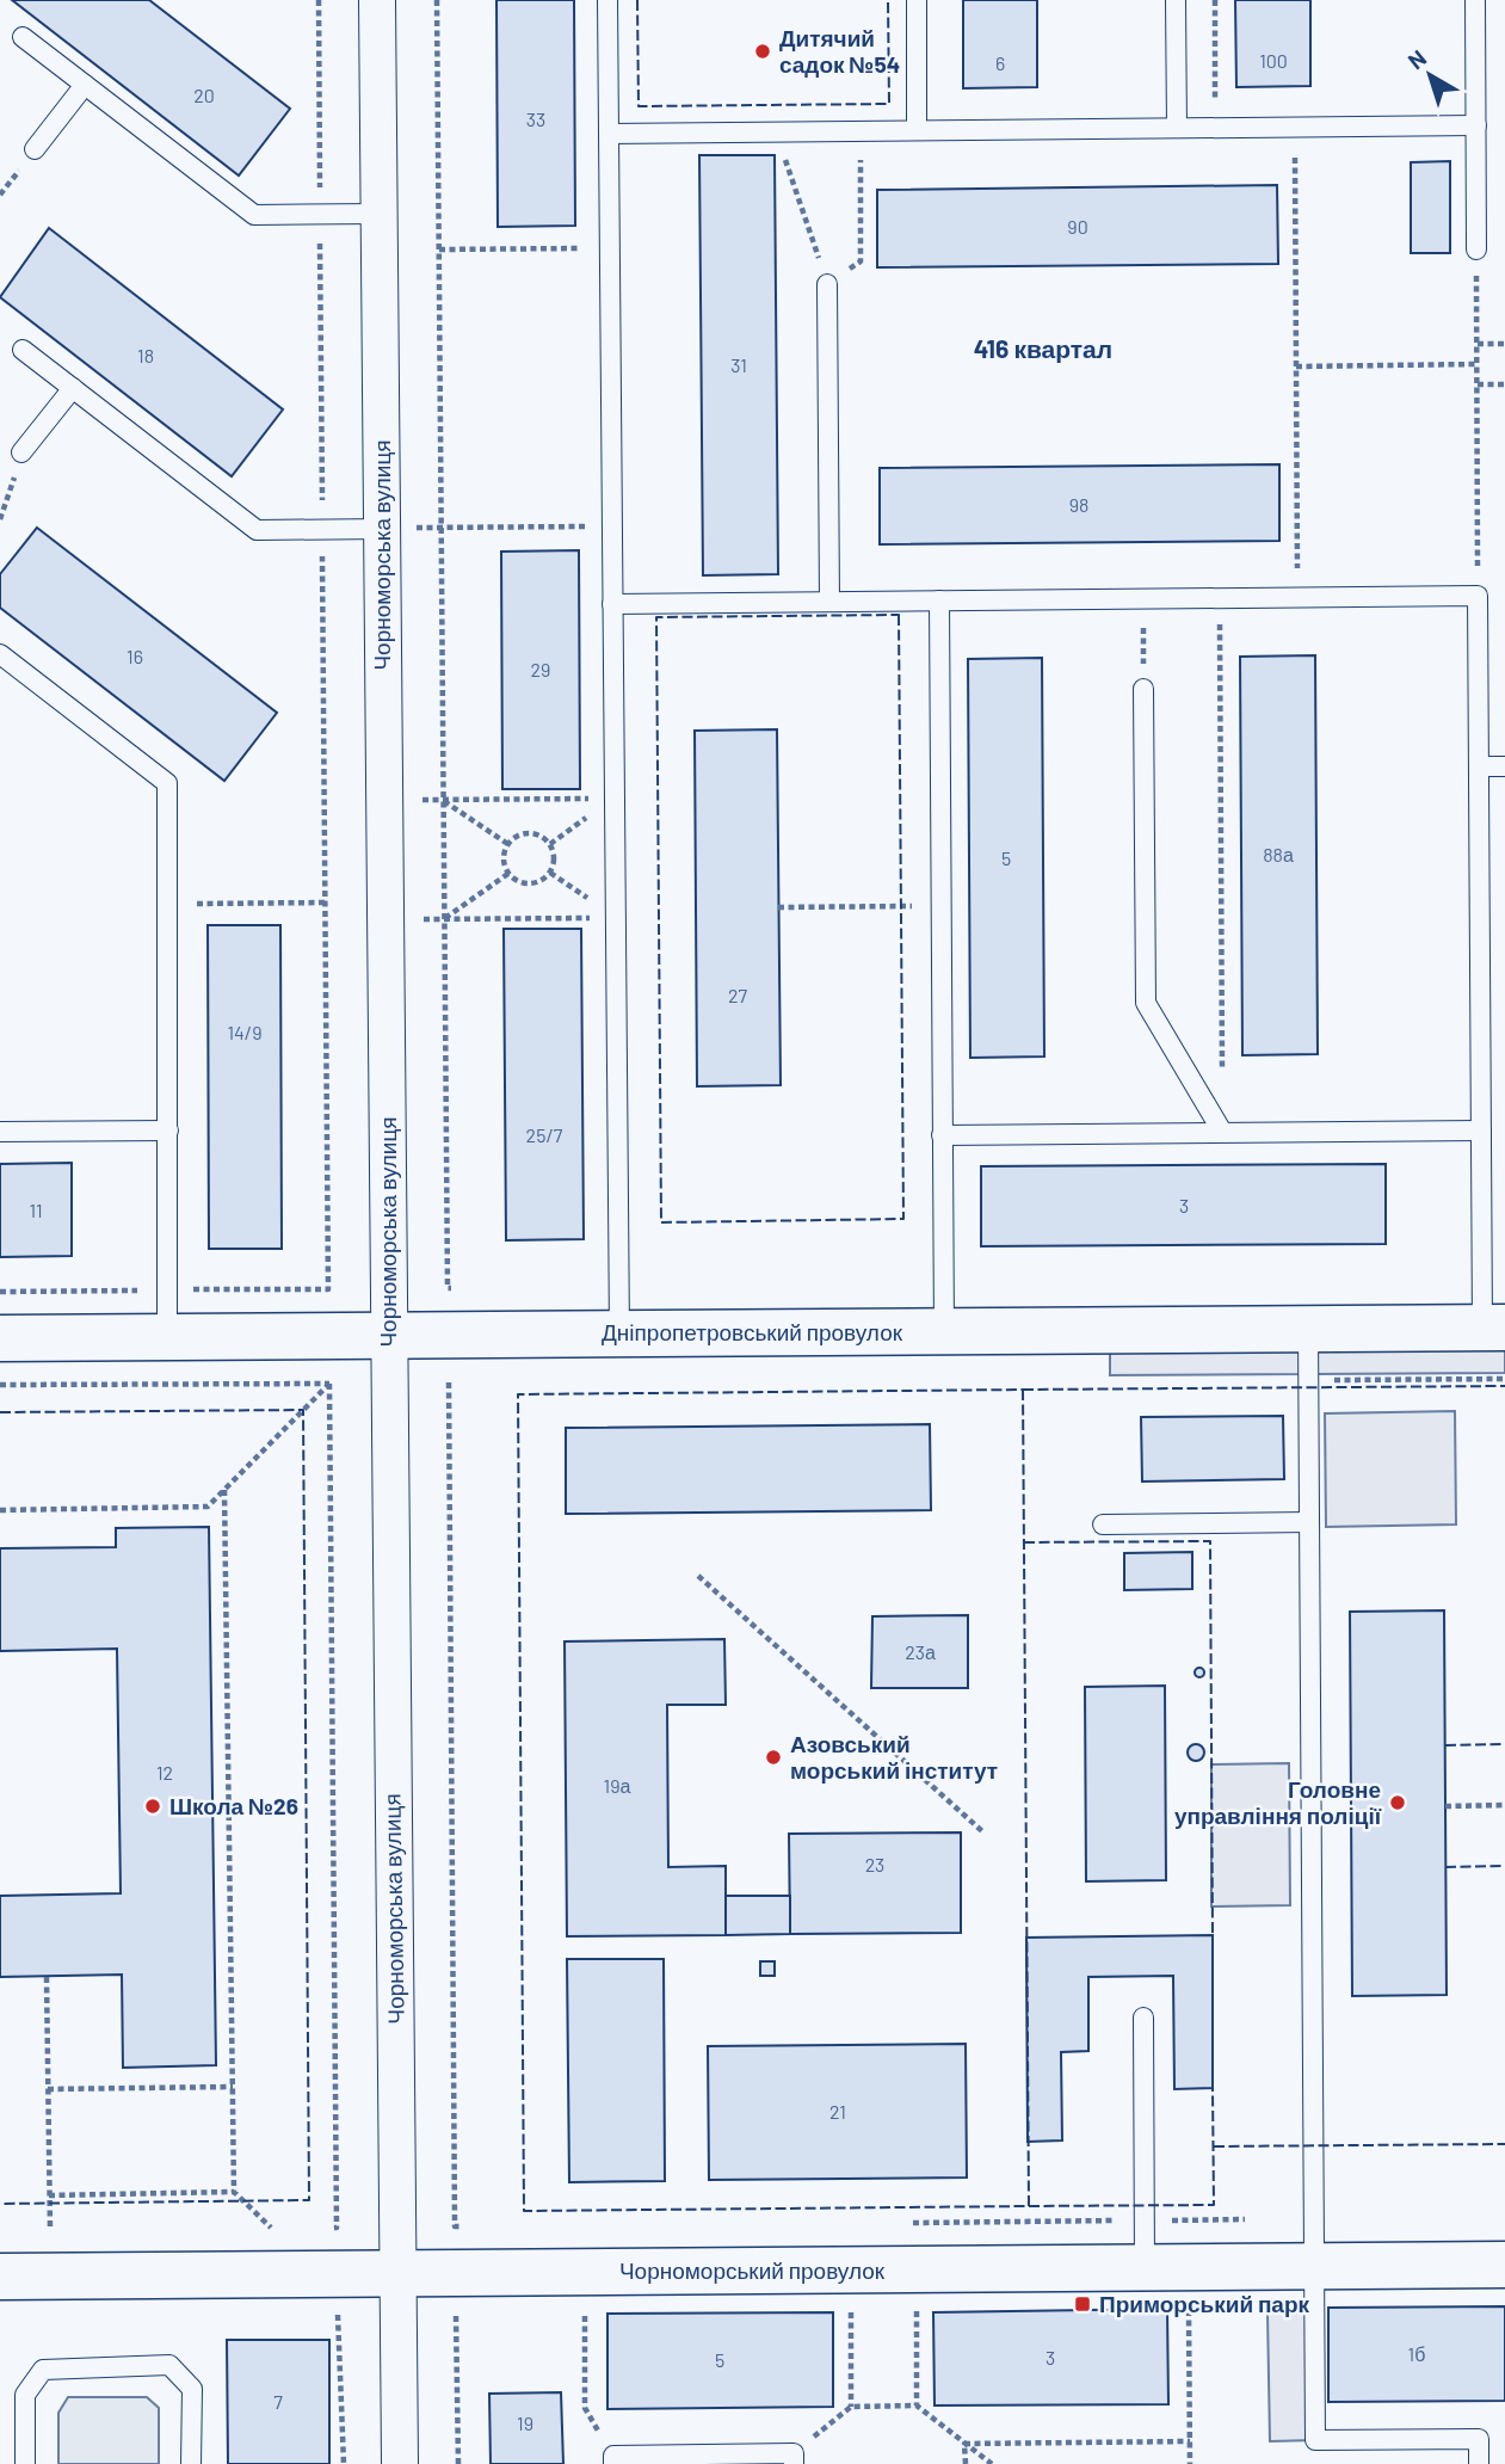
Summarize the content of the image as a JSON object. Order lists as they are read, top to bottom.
{
  "streets": {
    "main road": ["Дніпропетровський провулок", "Чорноморський провулок"],
    "street": ["Чорноморська вулиця"]
  },
  "crossings": [
    ["Чорноморська вулиця", "Дніпропетровський провулок"],
    ["Чорноморська вулиця", "Чорноморський провулок"]
  ],
  "districts": ["416 квартал"],
  "places": {
    "other": [
      "Дитячий садок №54",
      "Азовський морський інститут",
      "Головне управління поліції",
      "Школа №26"
    ],
    "transit": ["Приморський парк"]
  },
  "house_numbers": [
    "100",
    "6",
    "20",
    "33",
    "90",
    "18",
    "31",
    "98",
    "16",
    "29",
    "88а",
    "5",
    "27",
    "14/9",
    "25/7",
    "3",
    "11",
    "23а",
    "12",
    "19а",
    "23",
    "21",
    "1б",
    "3",
    "5",
    "7",
    "19"
  ],
  "north": "top left"
}
